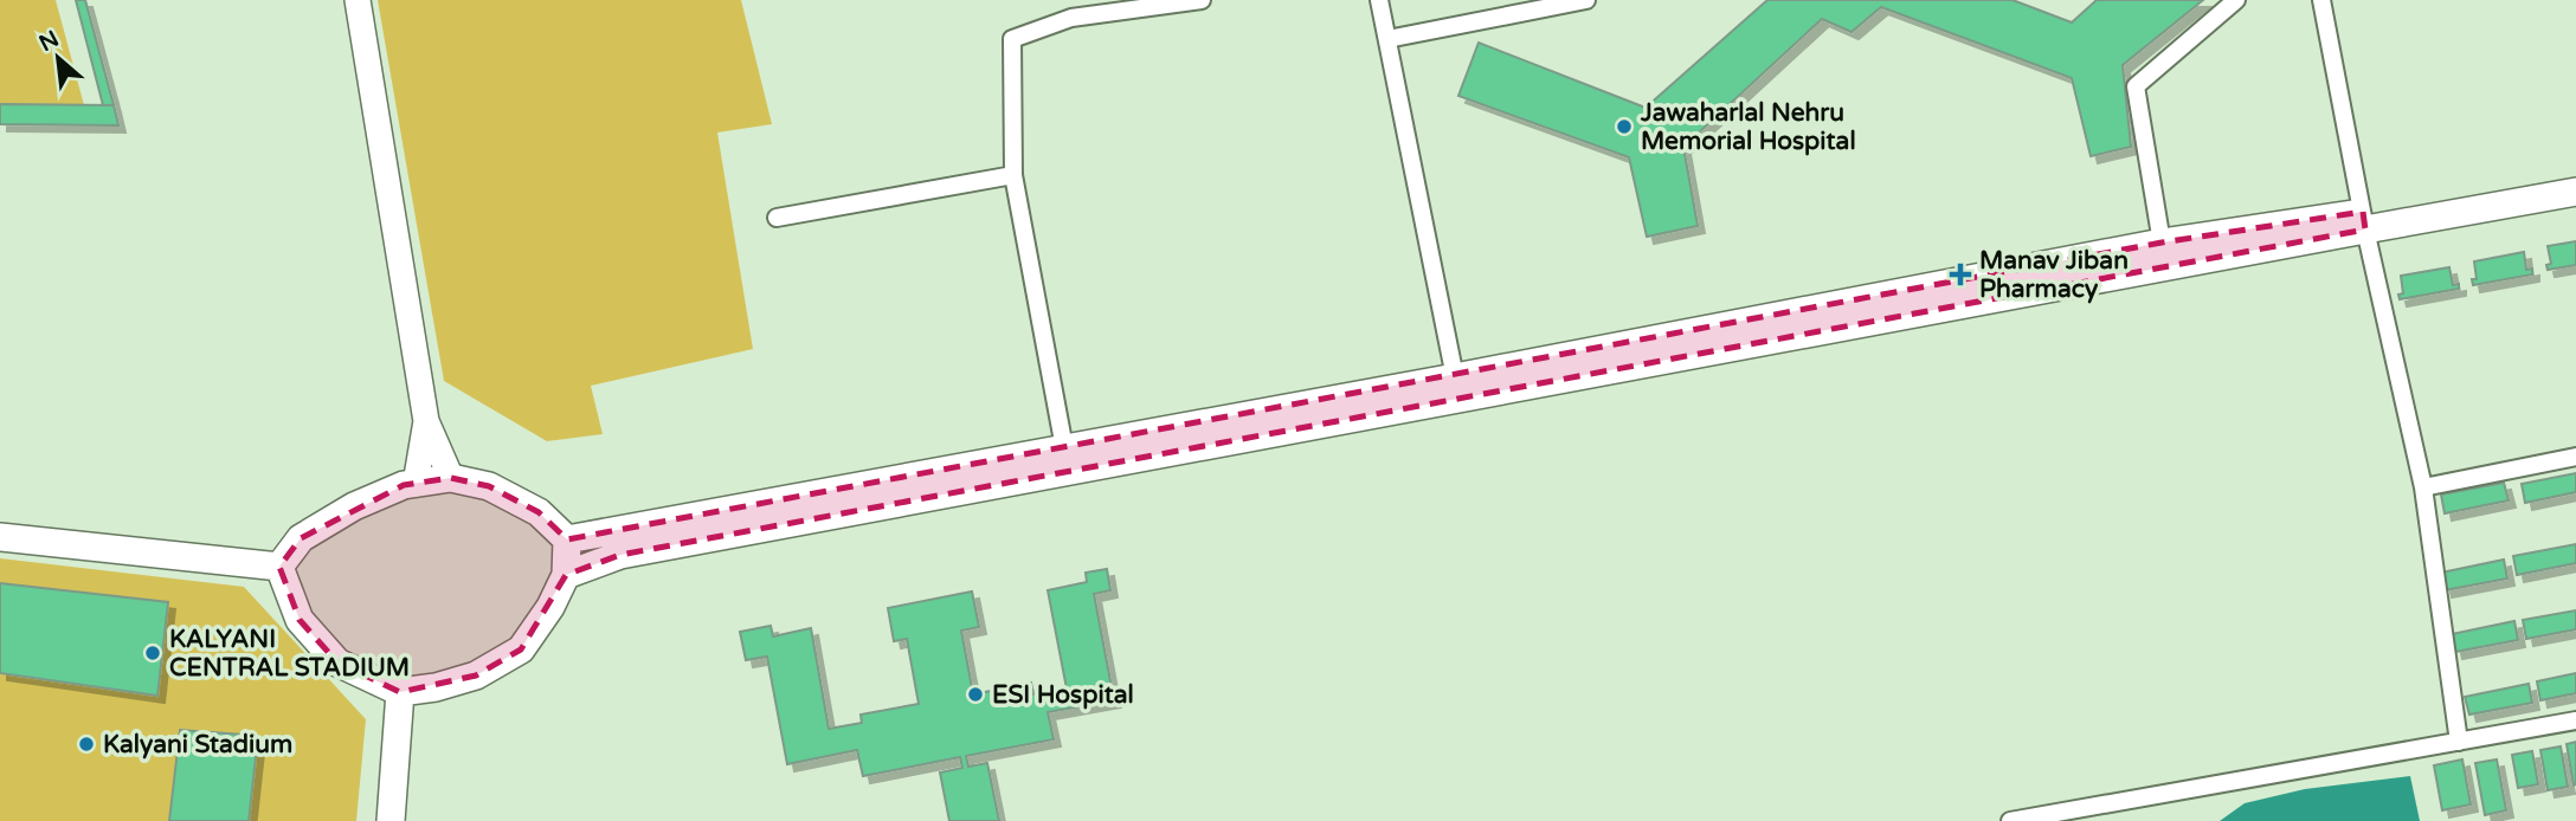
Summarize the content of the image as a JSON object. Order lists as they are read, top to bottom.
{
  "places": {
    "other": [
      "Jawaharlal Nehru Memorial Hospital",
      "KALYANI CENTRAL STADIUM",
      "ESI Hospital",
      "Kalyani Stadium"
    ],
    "health": ["Manav Jiban Pharmacy"]
  },
  "north": "top left"
}
